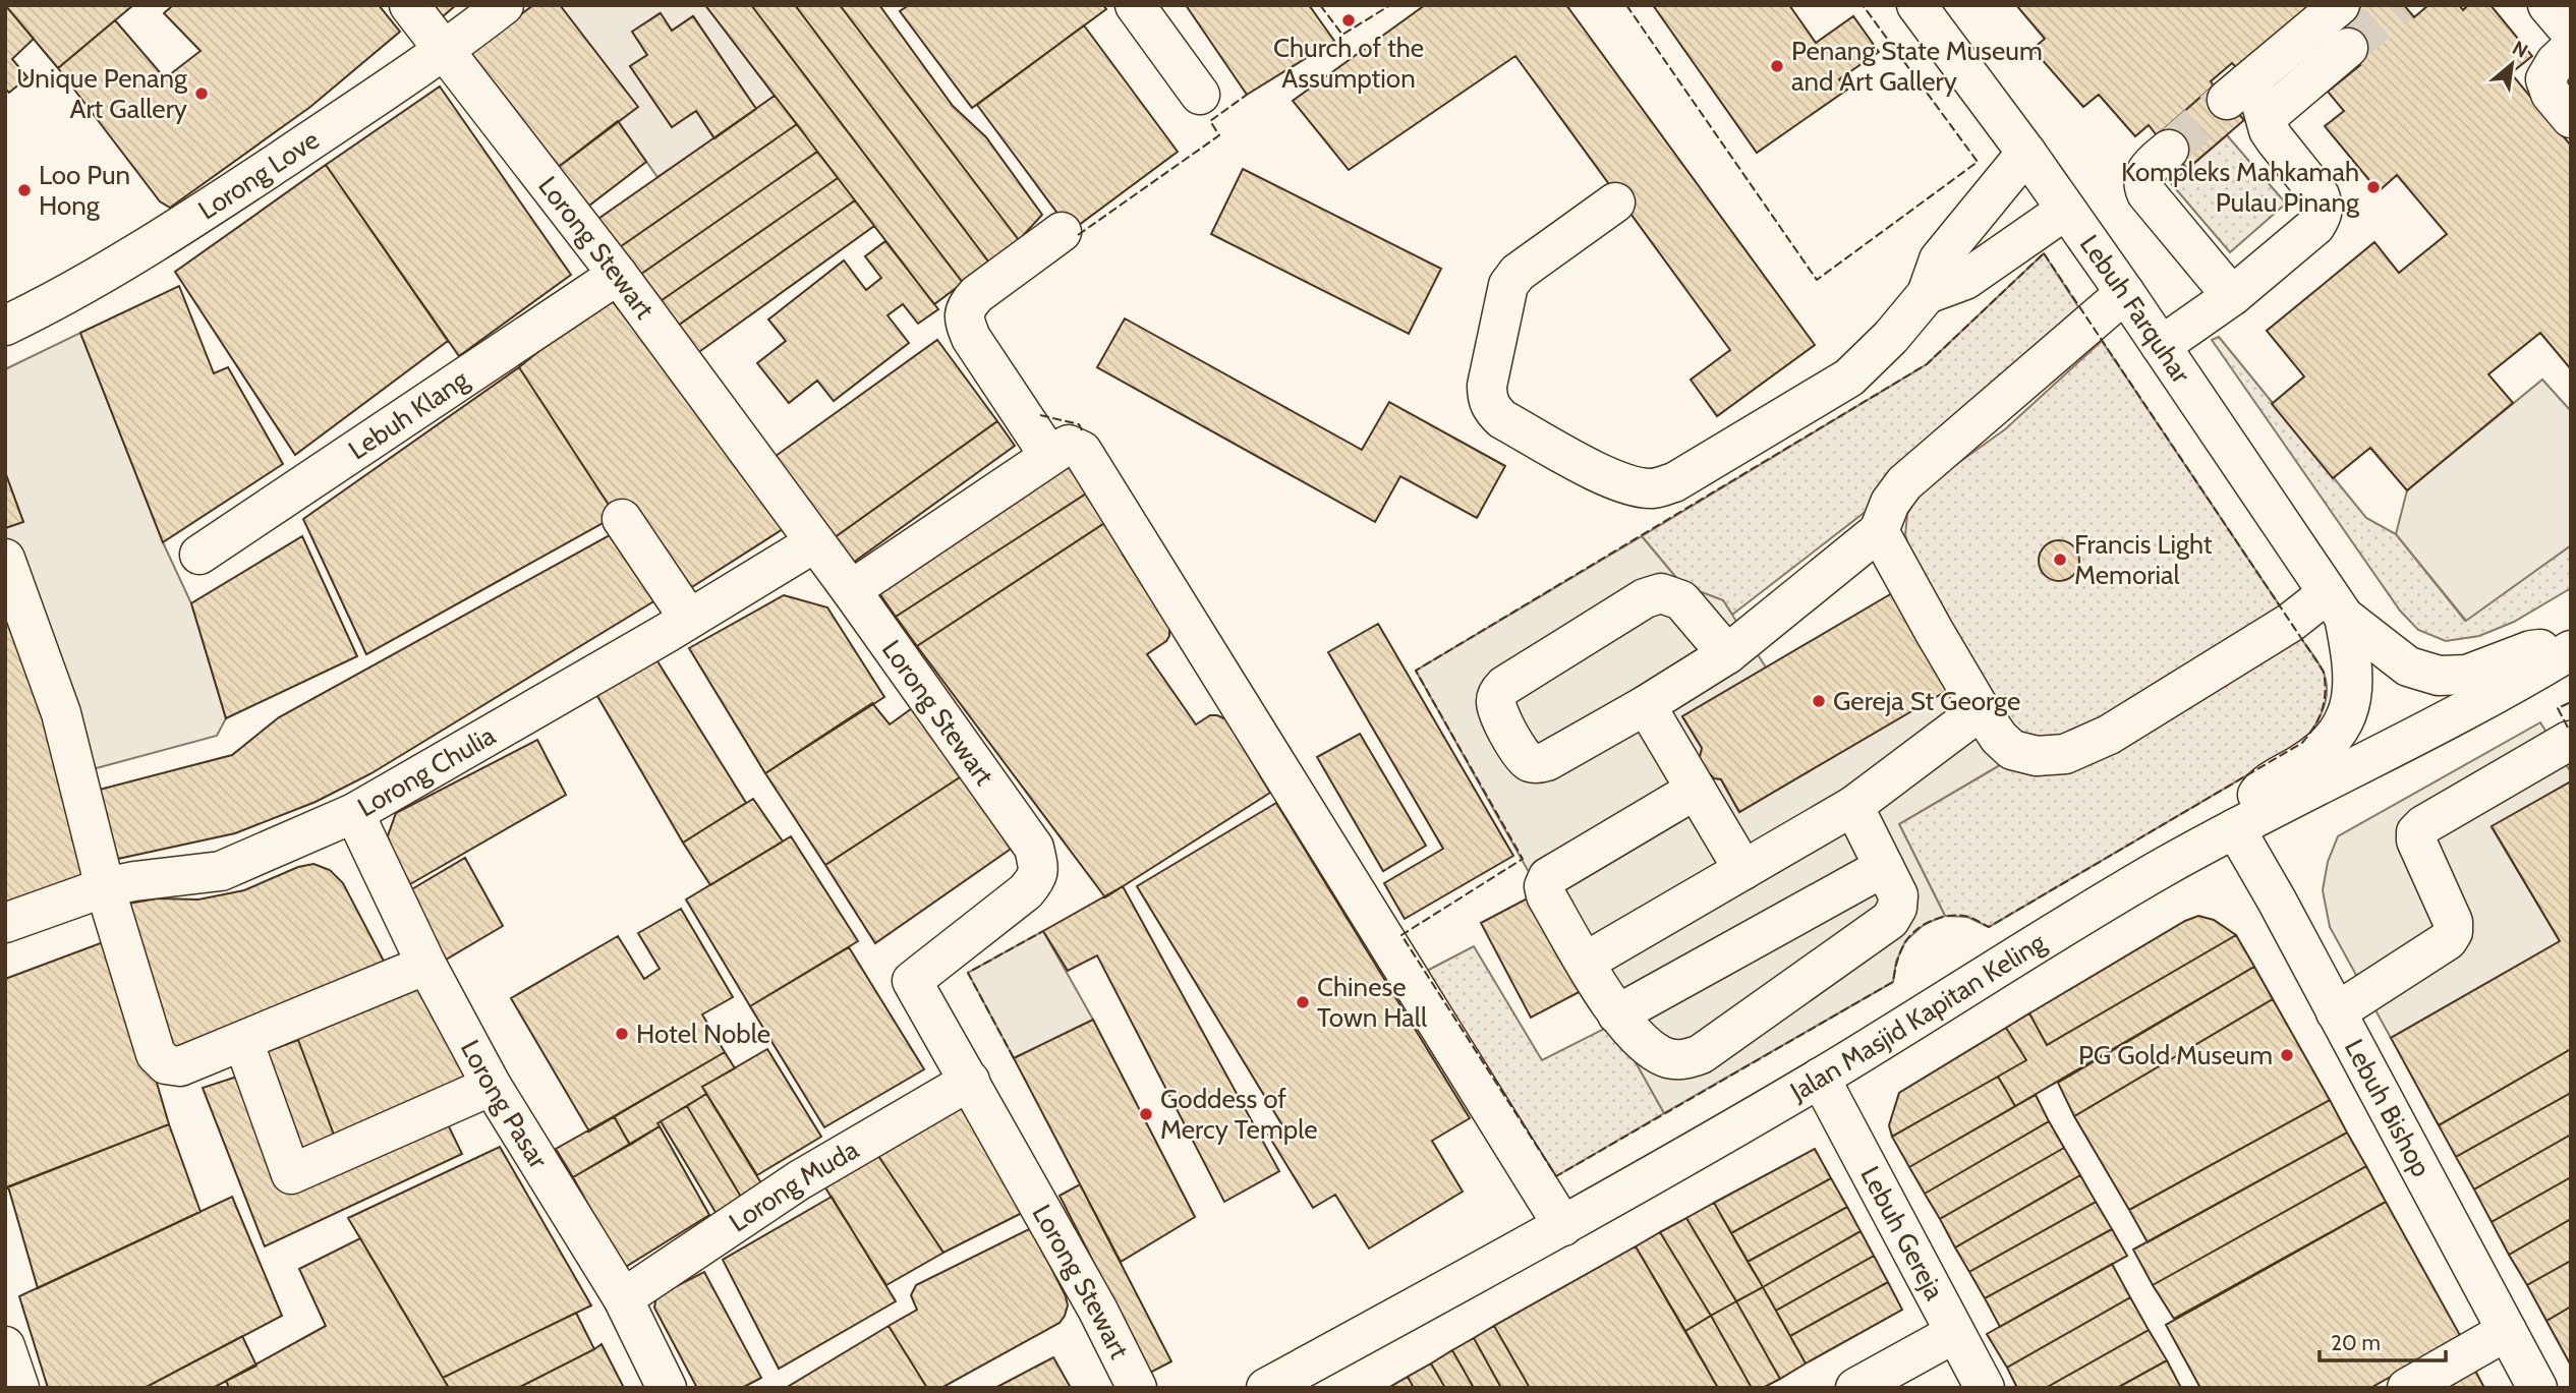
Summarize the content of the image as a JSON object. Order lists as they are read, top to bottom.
{
  "streets": {
    "street": [
      "Lorong Love",
      "Lorong Stewart",
      "Lebuh Farquhar",
      "Lebuh Klang",
      "Lorong Chulia",
      "Jalan Masjid Kapitan Keling",
      "Lorong Pasar",
      "Lebuh Bishop",
      "Lorong Muda",
      "Lebuh Gereja"
    ]
  },
  "crossings": [
    ["Lorong Love", "Lorong Stewart"],
    ["Lorong Stewart", "Lebuh Klang"],
    ["Lorong Stewart", "Lorong Chulia"],
    ["Lorong Stewart", "Lorong Muda"],
    ["Lebuh Farquhar", "Jalan Masjid Kapitan Keling"],
    ["Lebuh Farquhar", "Lebuh Bishop"],
    ["Lorong Chulia", "Lorong Pasar"],
    ["Jalan Masjid Kapitan Keling", "Lebuh Bishop"],
    ["Jalan Masjid Kapitan Keling", "Lebuh Gereja"],
    ["Lorong Pasar", "Lorong Muda"]
  ],
  "places": [
    "Church of the Assumption",
    "Penang State Museum and Art Gallery",
    "Unique Penang Art Gallery",
    "Kompleks Mahkamah Pulau Pinang",
    "Loo Pun Hong",
    "Francis Light Memorial",
    "Gereja St George",
    "Chinese Town Hall",
    "Hotel Noble",
    "PG Gold Museum",
    "Goddess of Mercy Temple"
  ],
  "scale_bar": "20 m",
  "north": "top right"
}
